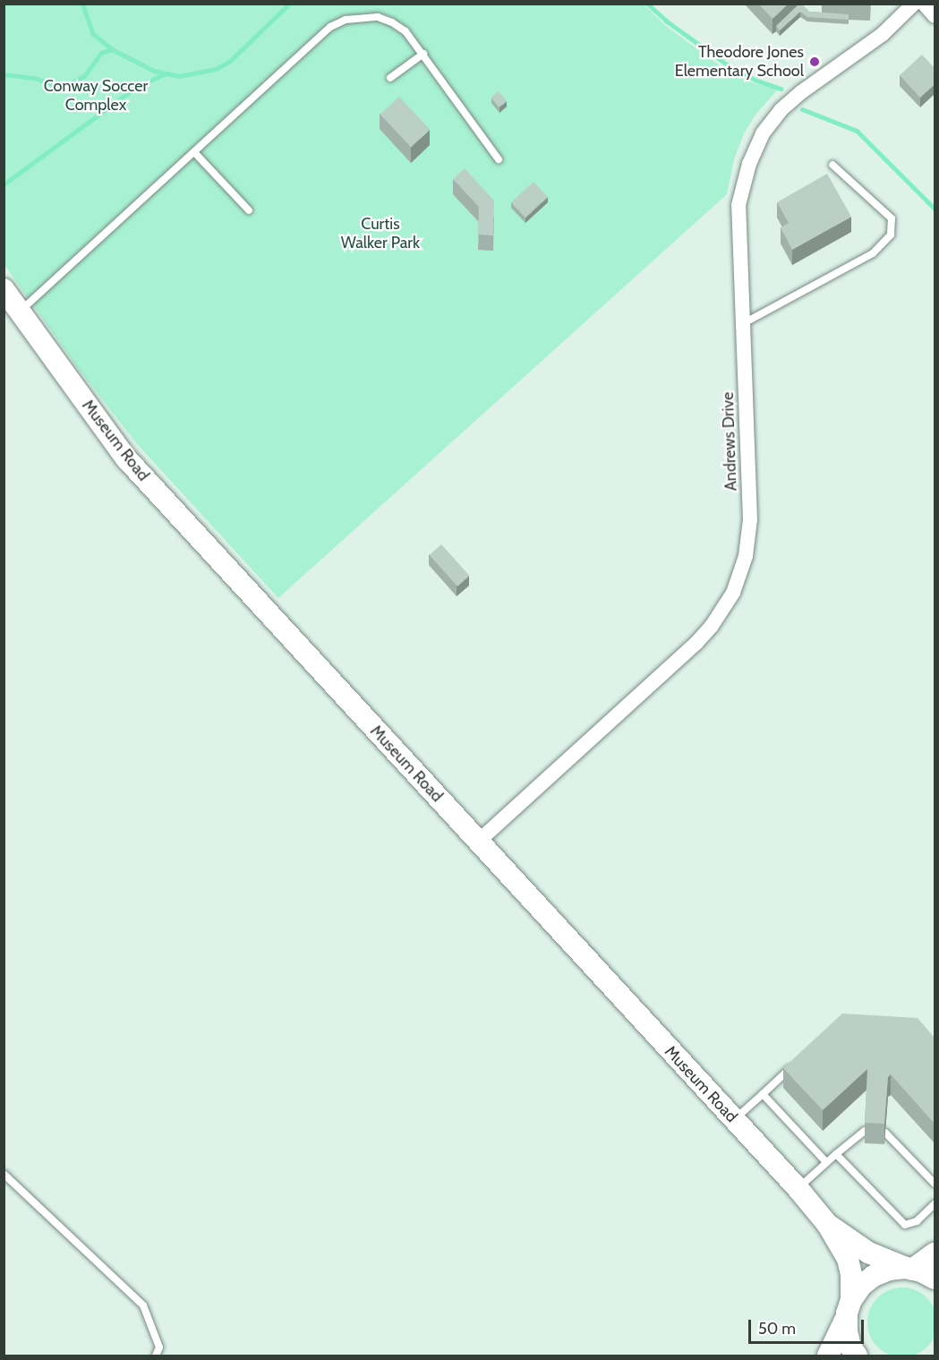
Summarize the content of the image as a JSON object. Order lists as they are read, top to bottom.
{
  "streets": {
    "street": ["Museum Road", "Andrews Drive"]
  },
  "crossings": [
    ["Museum Road", "Andrews Drive"]
  ],
  "parks": ["Conway Soccer Complex", "Curtis Walker Park"],
  "places": ["Theodore Jones Elementary School"],
  "scale_bar": "50 m"
}
